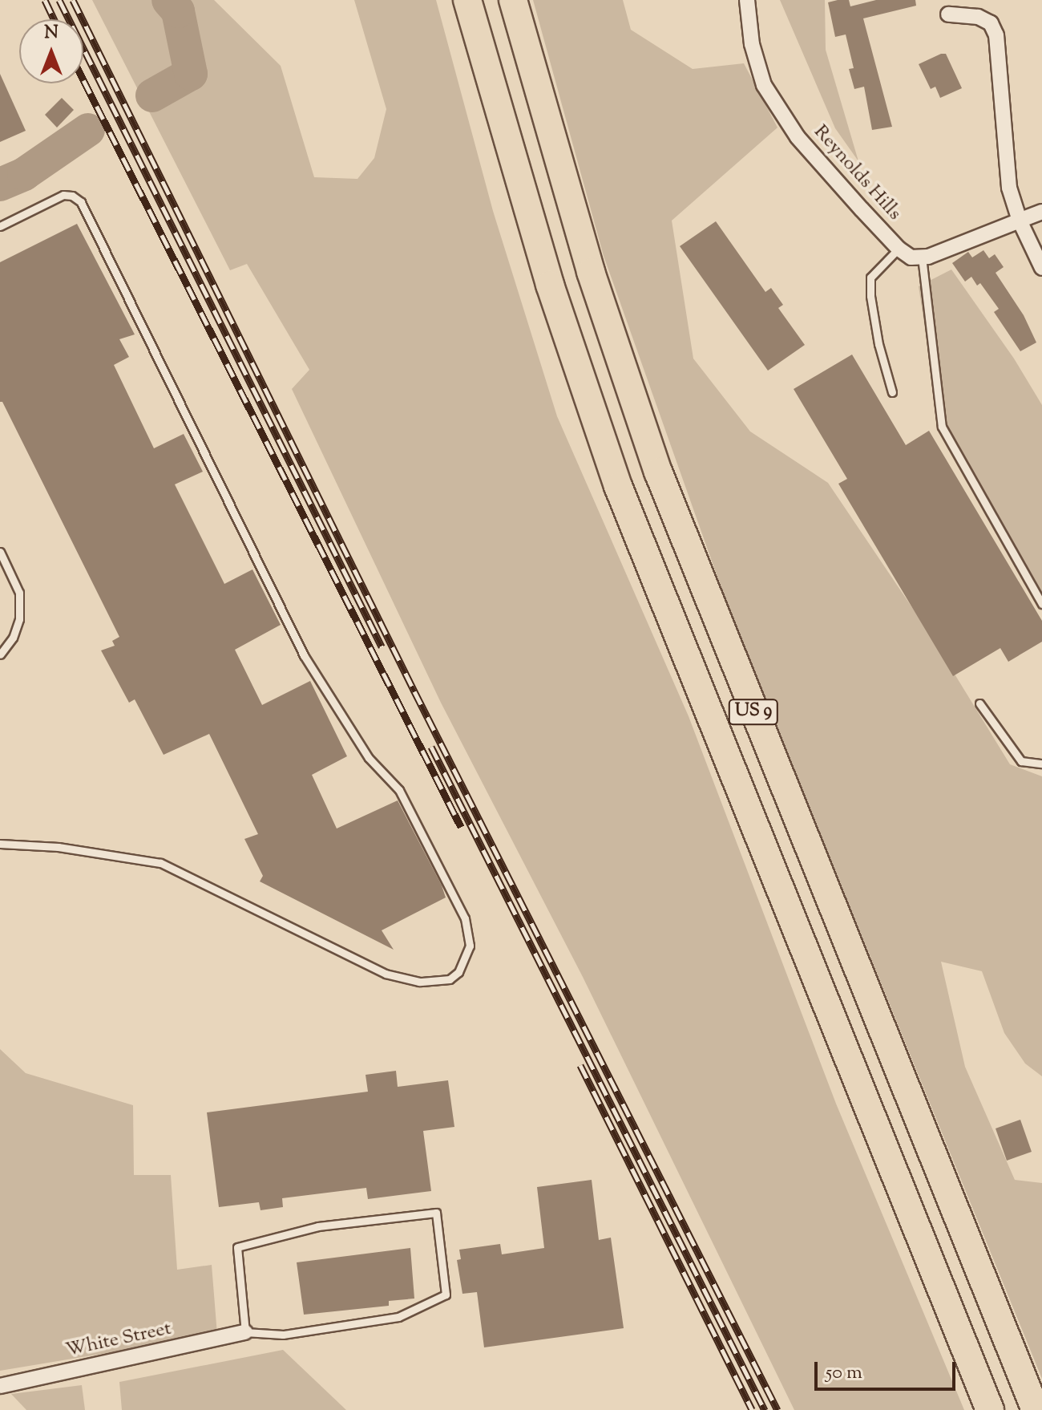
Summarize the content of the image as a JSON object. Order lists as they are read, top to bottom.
{
  "streets": {
    "highway": ["US 9"],
    "street": ["Reynolds Hills", "White Street"]
  },
  "scale_bar": "50 m",
  "north": "top"
}
